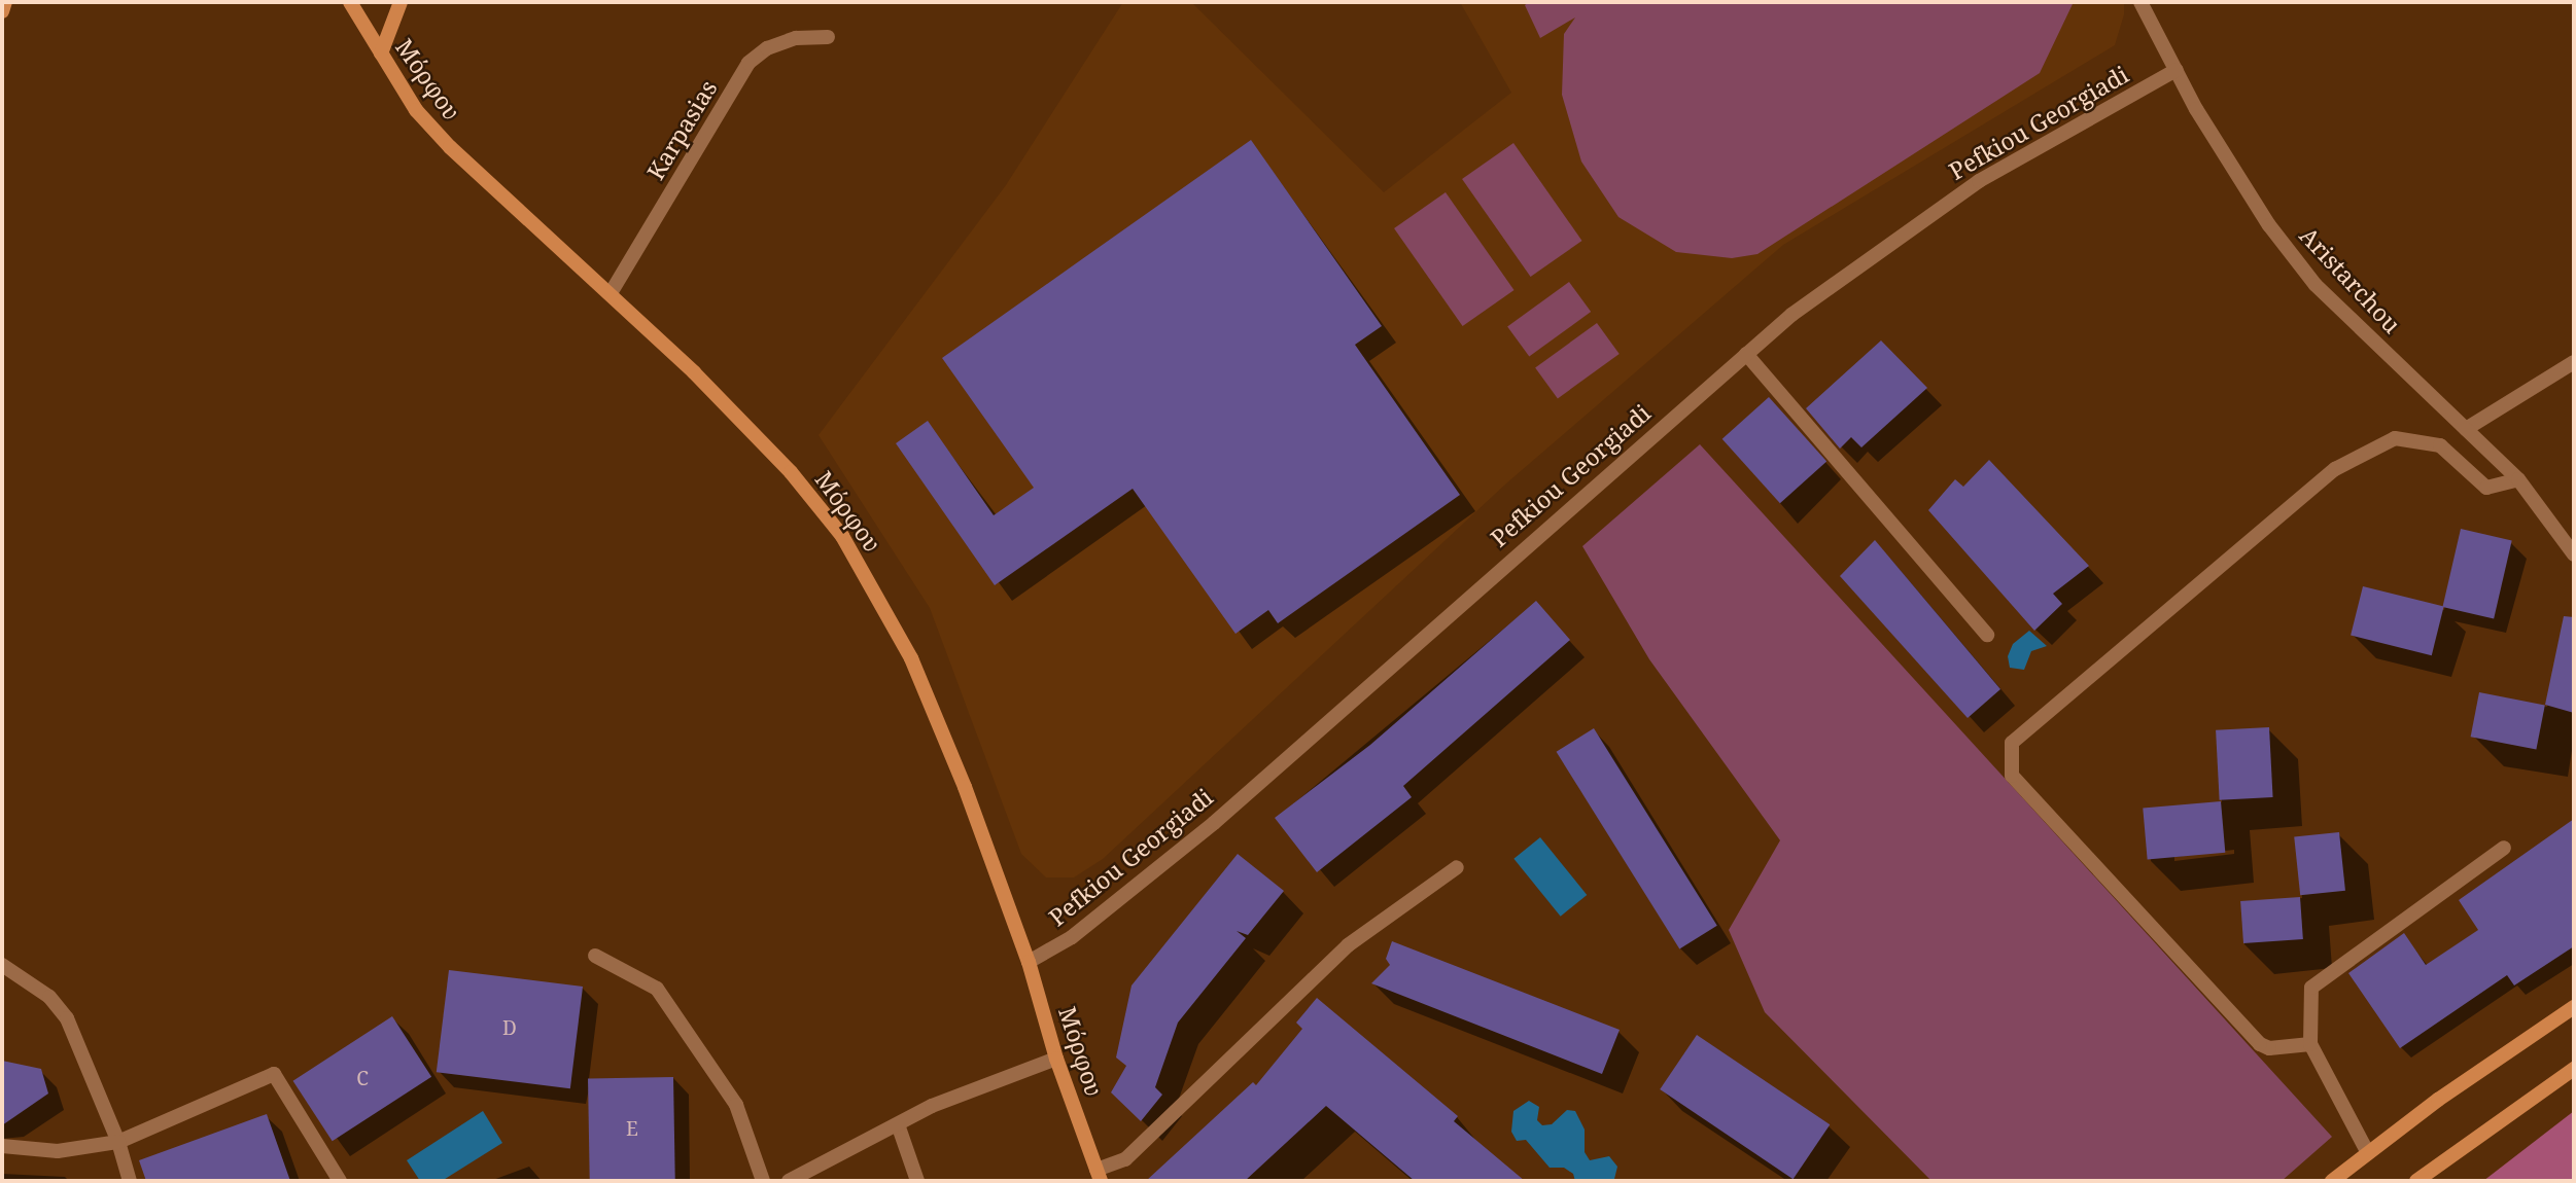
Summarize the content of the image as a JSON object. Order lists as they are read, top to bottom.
{
  "streets": {
    "street": [
      "Μόρφου",
      "Pefkiou Georgiadi",
      "Karpasias",
      "Aristarchou"
    ]
  },
  "crossings": [
    ["Μόρφου", "Pefkiou Georgiadi"],
    ["Μόρφου", "Karpasias"],
    ["Pefkiou Georgiadi", "Aristarchou"]
  ],
  "house_numbers": ["D", "C", "E"]
}
